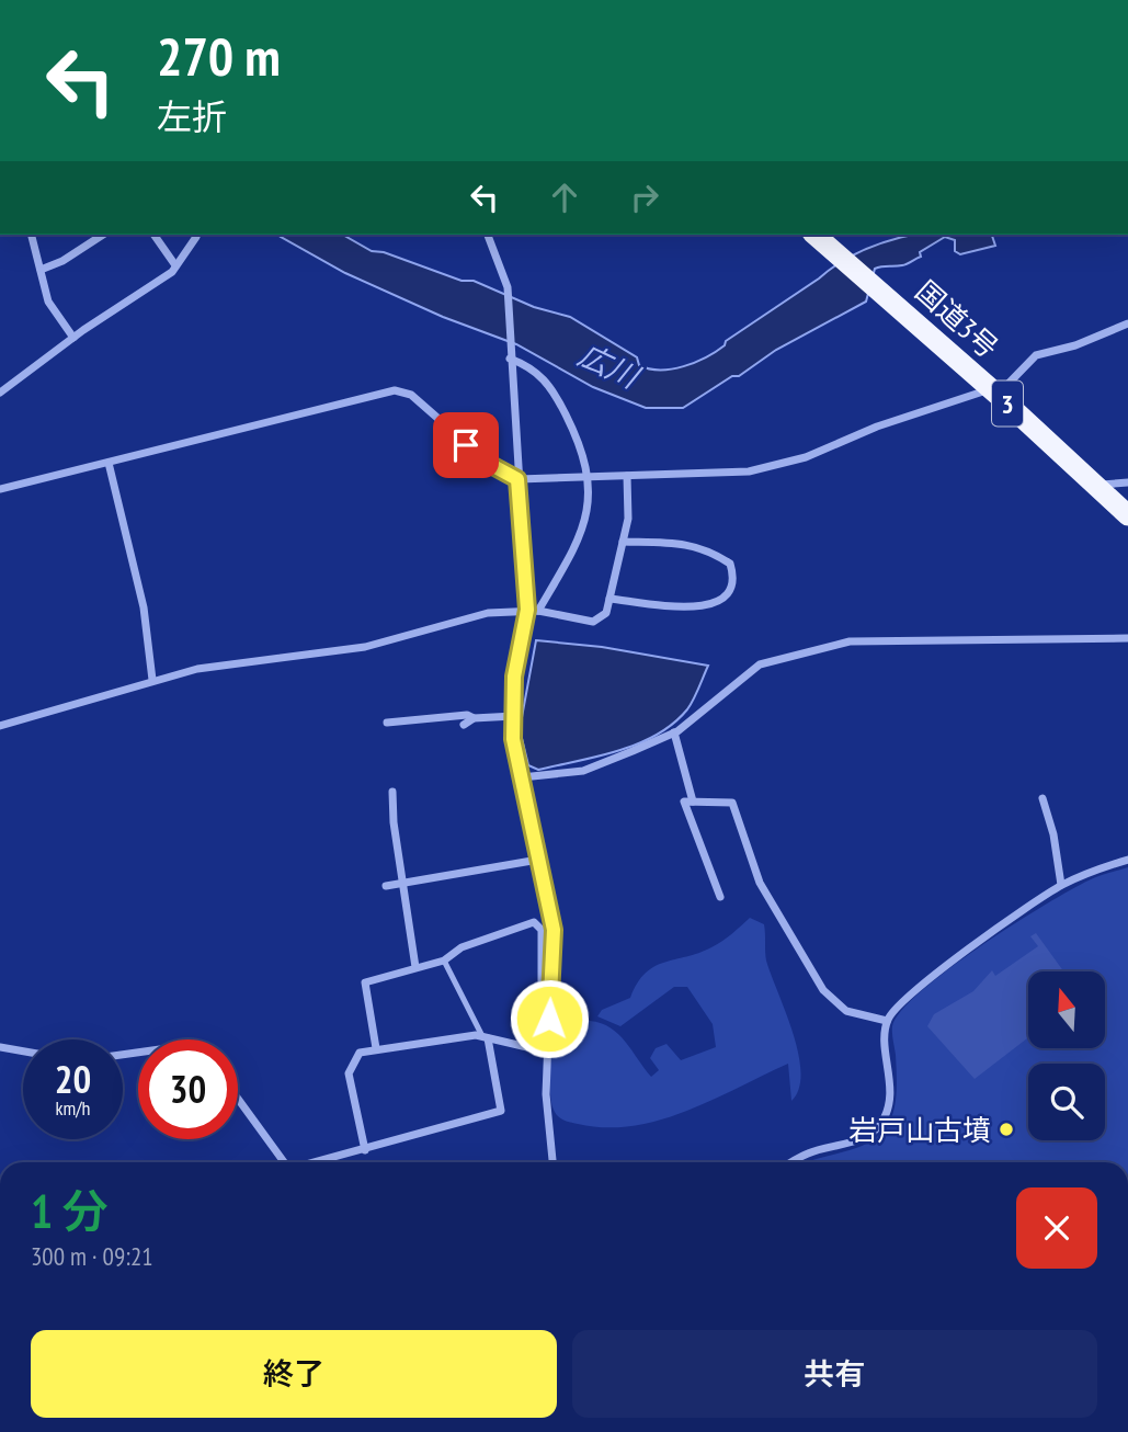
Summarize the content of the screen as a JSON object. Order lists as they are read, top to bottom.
{
  "streets": {
    "highway": ["国道3号", "3"]
  },
  "water": ["広川"],
  "places": ["岩戸山古墳"],
  "north": "top",
  "page": {
    "turn": ["270 m", "左折"],
    "speed": "20 km/h",
    "limit": "30",
    "heading": ["1 分", "300 m · 09:21"],
    "buttons": ["終了", "共有"]
  }
}
